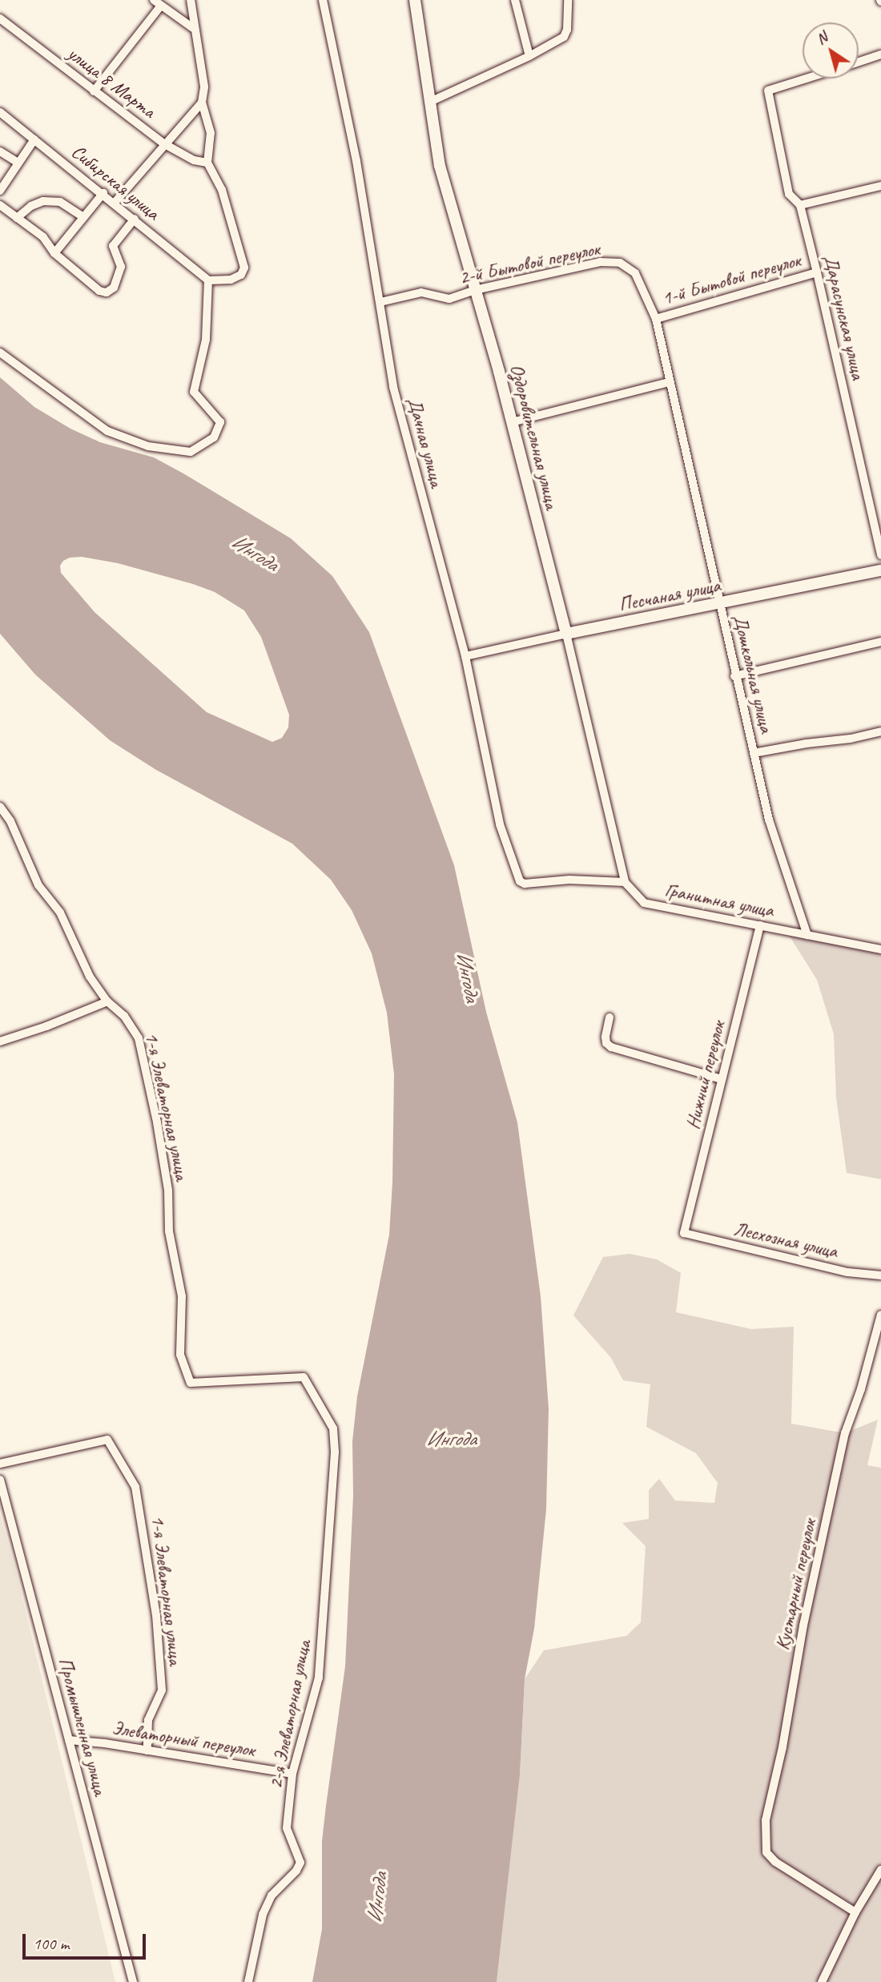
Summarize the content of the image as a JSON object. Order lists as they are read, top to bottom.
{
  "streets": {
    "street": [
      "улица 8 Марта",
      "Сибирская улица",
      "2-й Бытовой переулок",
      "1-й Бытовой переулок",
      "Дарасунская улица",
      "Оздоровительная улица",
      "Дачная улица",
      "Песчаная улица",
      "Дошкольная улица",
      "Гранитная улица",
      "Нижний переулок",
      "1-я Элеваторная улица",
      "Лесхозная улица",
      "Кустарный переулок",
      "2-я Элеваторная улица",
      "Промышленная улица",
      "Элеваторный переулок"
    ]
  },
  "crossings": [
    ["2-й Бытовой переулок", "1-й Бытовой переулок"],
    ["2-й Бытовой переулок", "Оздоровительная улица"],
    ["2-й Бытовой переулок", "Дачная улица"],
    ["2-й Бытовой переулок", "Дошкольная улица"],
    ["1-й Бытовой переулок", "Дарасунская улица"],
    ["1-й Бытовой переулок", "Дошкольная улица"],
    ["Оздоровительная улица", "Дачная улица"],
    ["Оздоровительная улица", "Песчаная улица"],
    ["Оздоровительная улица", "Гранитная улица"],
    ["Дачная улица", "Песчаная улица"],
    ["Дачная улица", "Гранитная улица"],
    ["Песчаная улица", "Дошкольная улица"],
    ["Дошкольная улица", "Гранитная улица"],
    ["Гранитная улица", "Нижний переулок"],
    ["Нижний переулок", "Лесхозная улица"],
    ["1-я Элеваторная улица", "2-я Элеваторная улица"],
    ["1-я Элеваторная улица", "Элеваторный переулок"],
    ["2-я Элеваторная улица", "Элеваторный переулок"],
    ["Промышленная улица", "Элеваторный переулок"]
  ],
  "water": ["Ингода"],
  "scale_bar": "100 m",
  "north": "top left"
}
